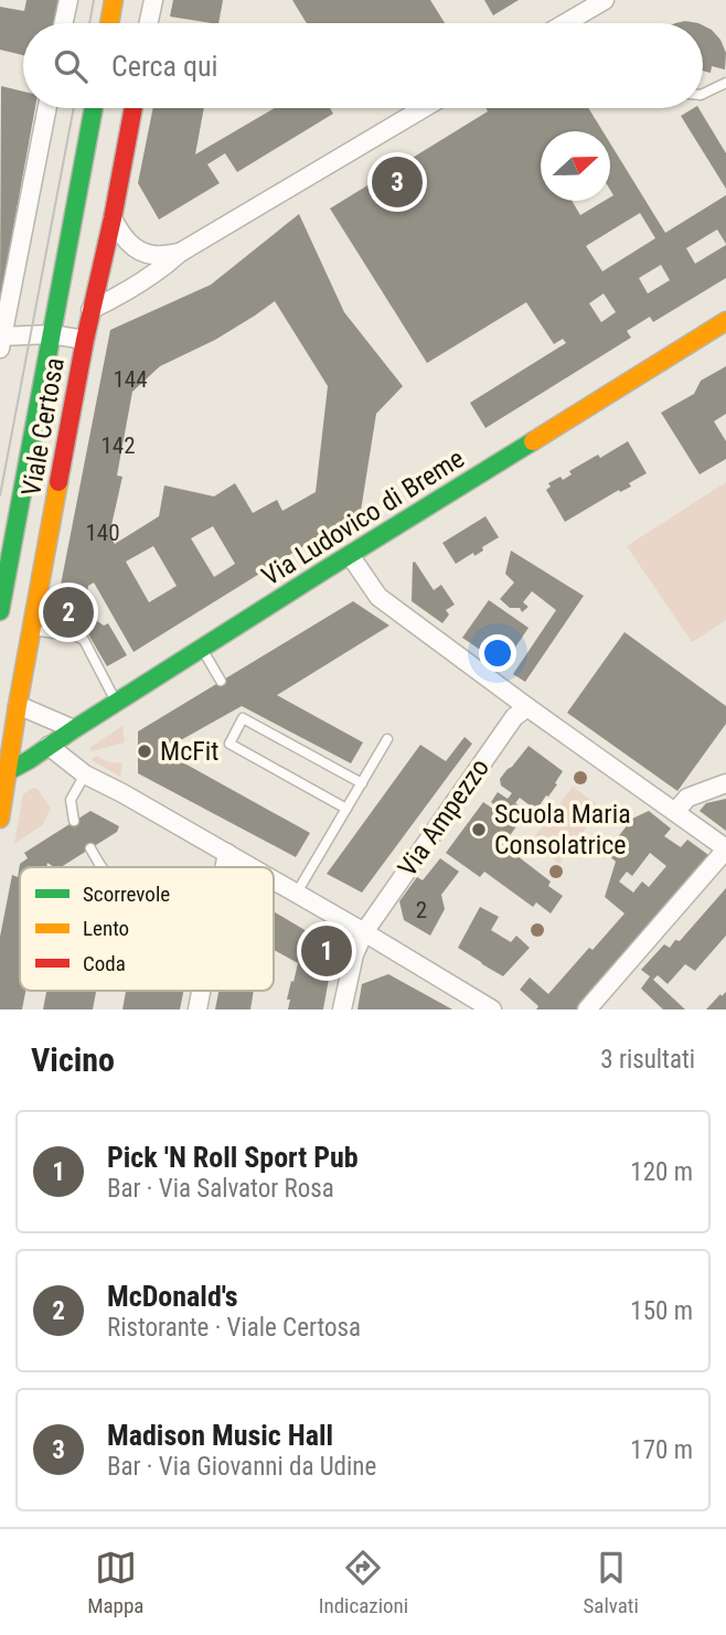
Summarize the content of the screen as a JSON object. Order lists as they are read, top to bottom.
{
  "streets": {
    "street": ["Viale Certosa", "Via Ludovico di Breme", "Via Ampezzo"]
  },
  "crossings": [
    ["Viale Certosa", "Via Ludovico di Breme"]
  ],
  "places": ["McFit", "Scuola Maria Consolatrice"],
  "house_numbers": [
    "144",
    "142",
    "140",
    "2"
  ],
  "legend": ["Scorrevole", "Lento", "Coda"],
  "north": "right",
  "page": {
    "search": "Cerca qui",
    "pins": ["3", "2", "1"],
    "heading": ["Vicino", "3 risultati"],
    "list": [
      {
        "mark": "1",
        "name": "Pick 'N Roll Sport Pub",
        "note": "Bar · Via Salvator Rosa",
        "value": "120 m"
      },
      {
        "mark": "2",
        "name": "McDonald's",
        "note": "Ristorante · Viale Certosa",
        "value": "150 m"
      },
      {
        "mark": "3",
        "name": "Madison Music Hall",
        "note": "Bar · Via Giovanni da Udine",
        "value": "170 m"
      }
    ],
    "nav": ["Mappa", "Indicazioni", "Salvati"]
  }
}
